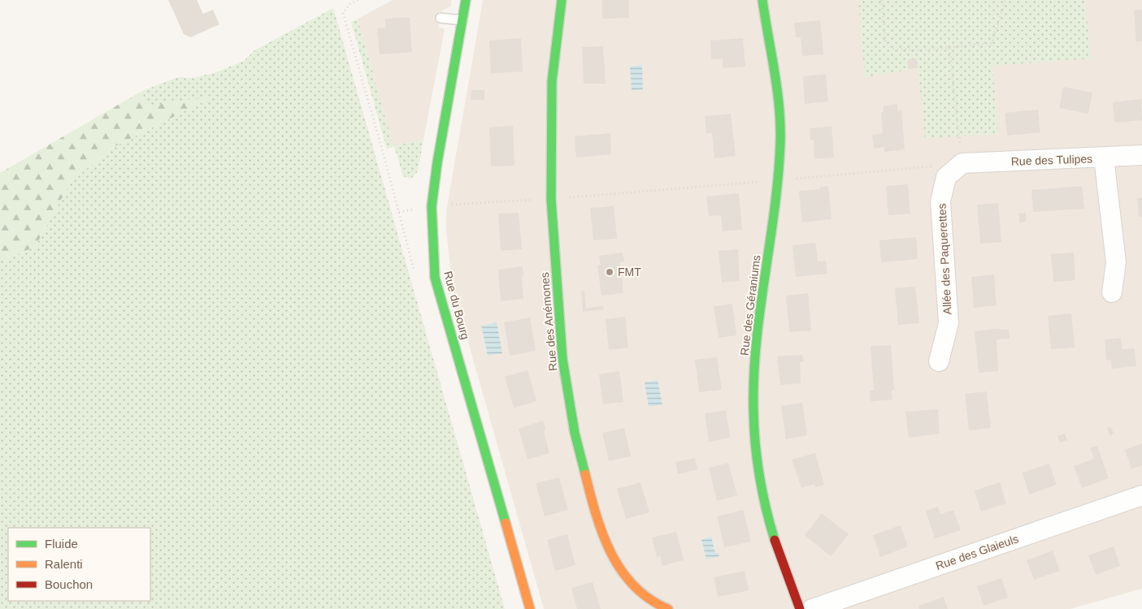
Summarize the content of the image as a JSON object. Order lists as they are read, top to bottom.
{
  "streets": {
    "street": [
      "Rue des Tulipes",
      "Allée des Paquerettes",
      "Rue du Bourg",
      "Rue des Géraniums",
      "Rue des Anémones",
      "Rue des Glaieuls"
    ]
  },
  "crossings": [
    ["Rue des Tulipes", "Allée des Paquerettes"]
  ],
  "places": ["FMT"],
  "legend": ["Fluide", "Ralenti", "Bouchon"]
}
